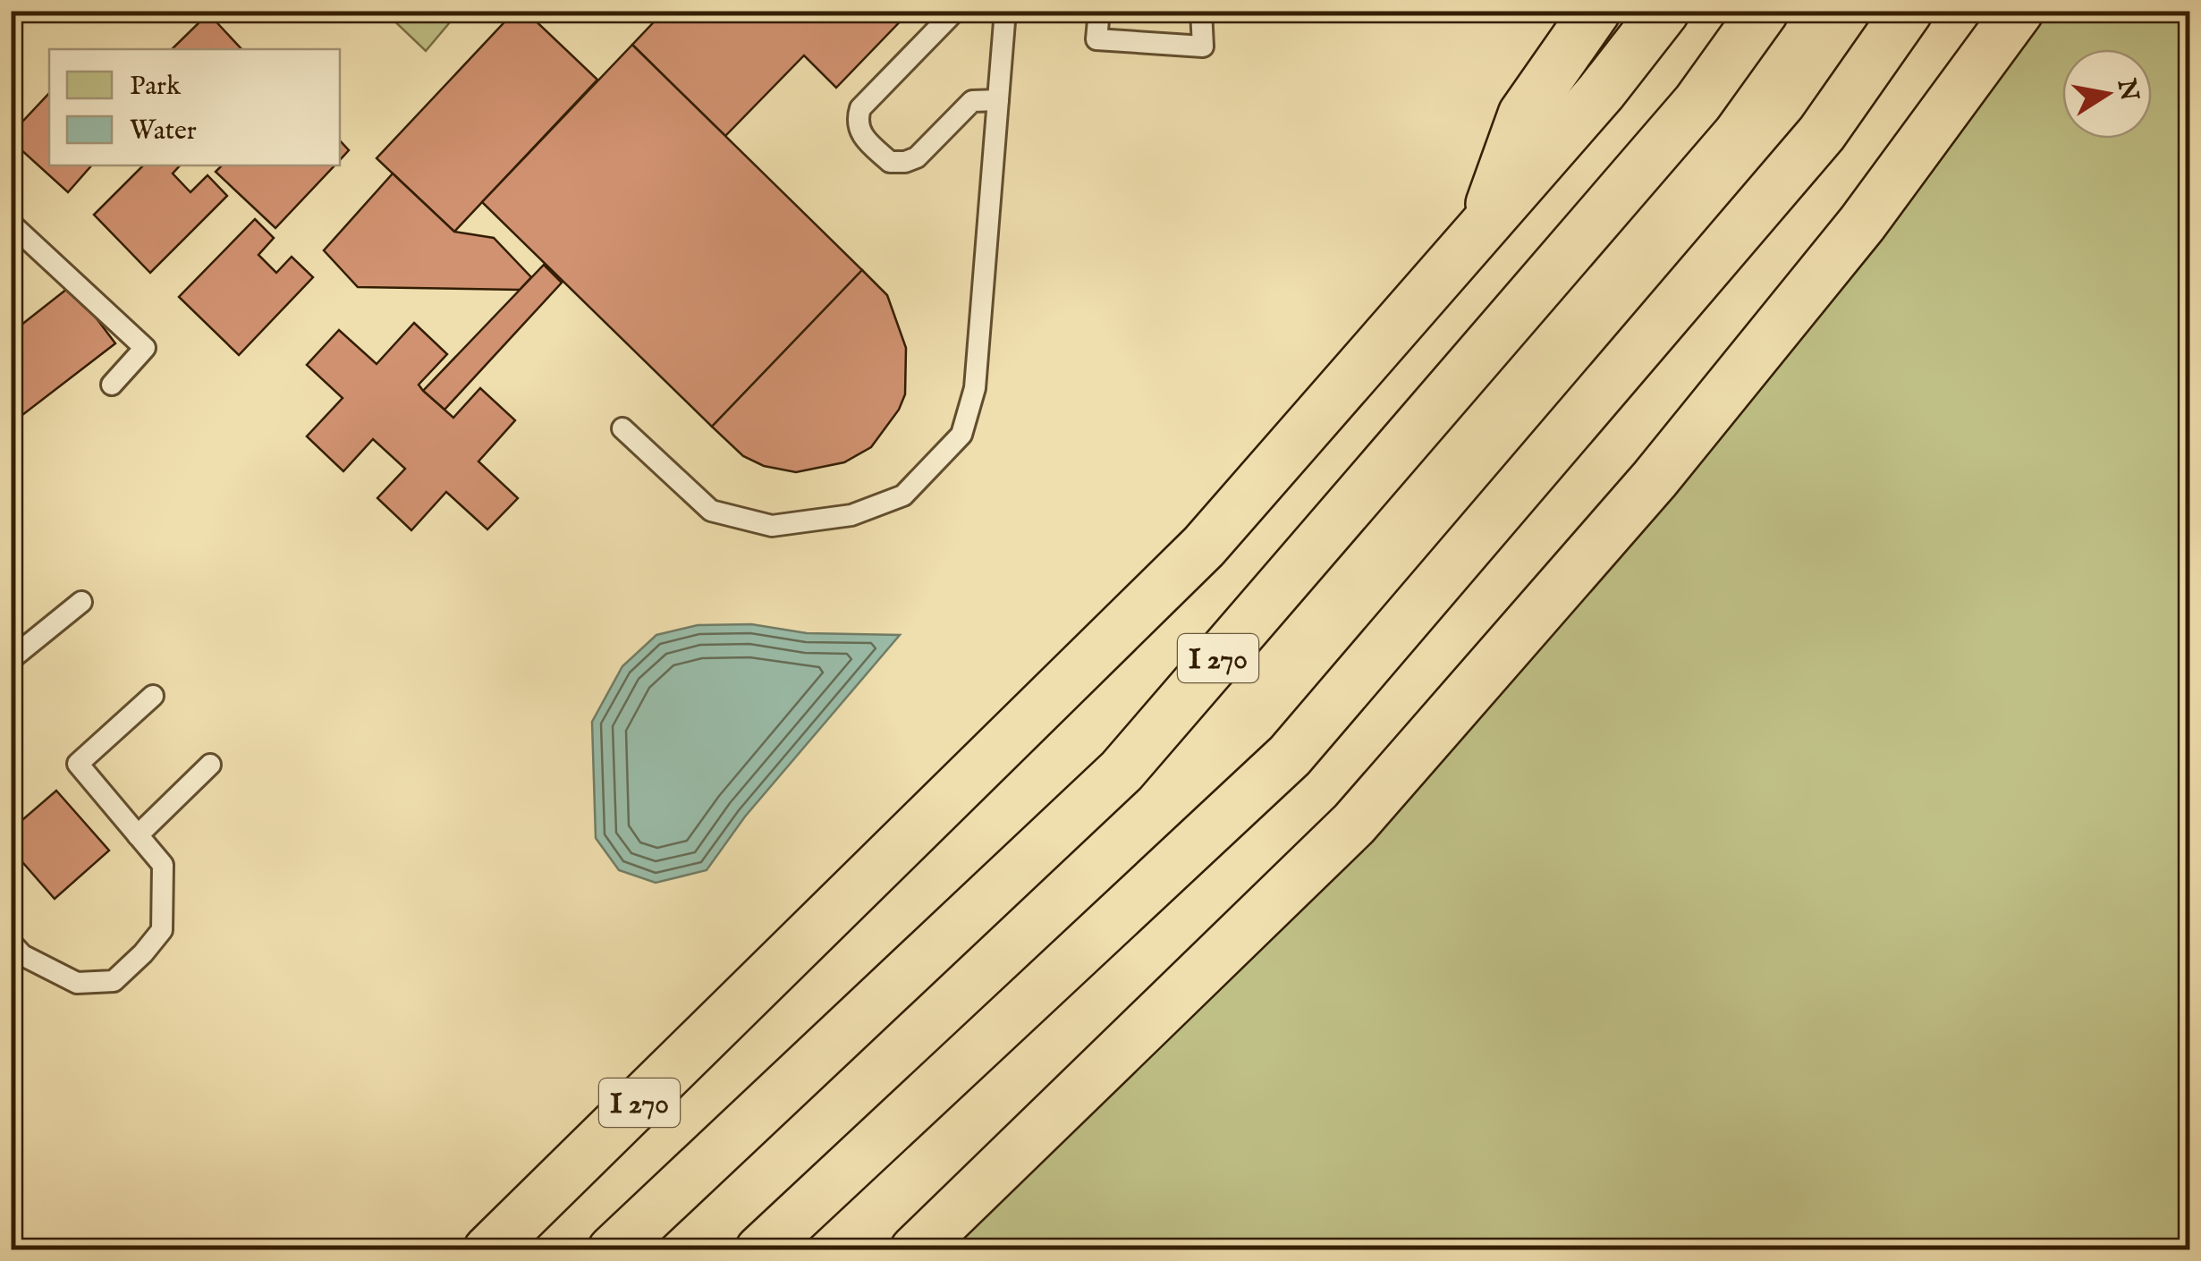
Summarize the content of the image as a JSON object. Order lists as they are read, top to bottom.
{
  "streets": {
    "highway": ["I 270"]
  },
  "legend": ["Park", "Water"],
  "north": "right"
}
